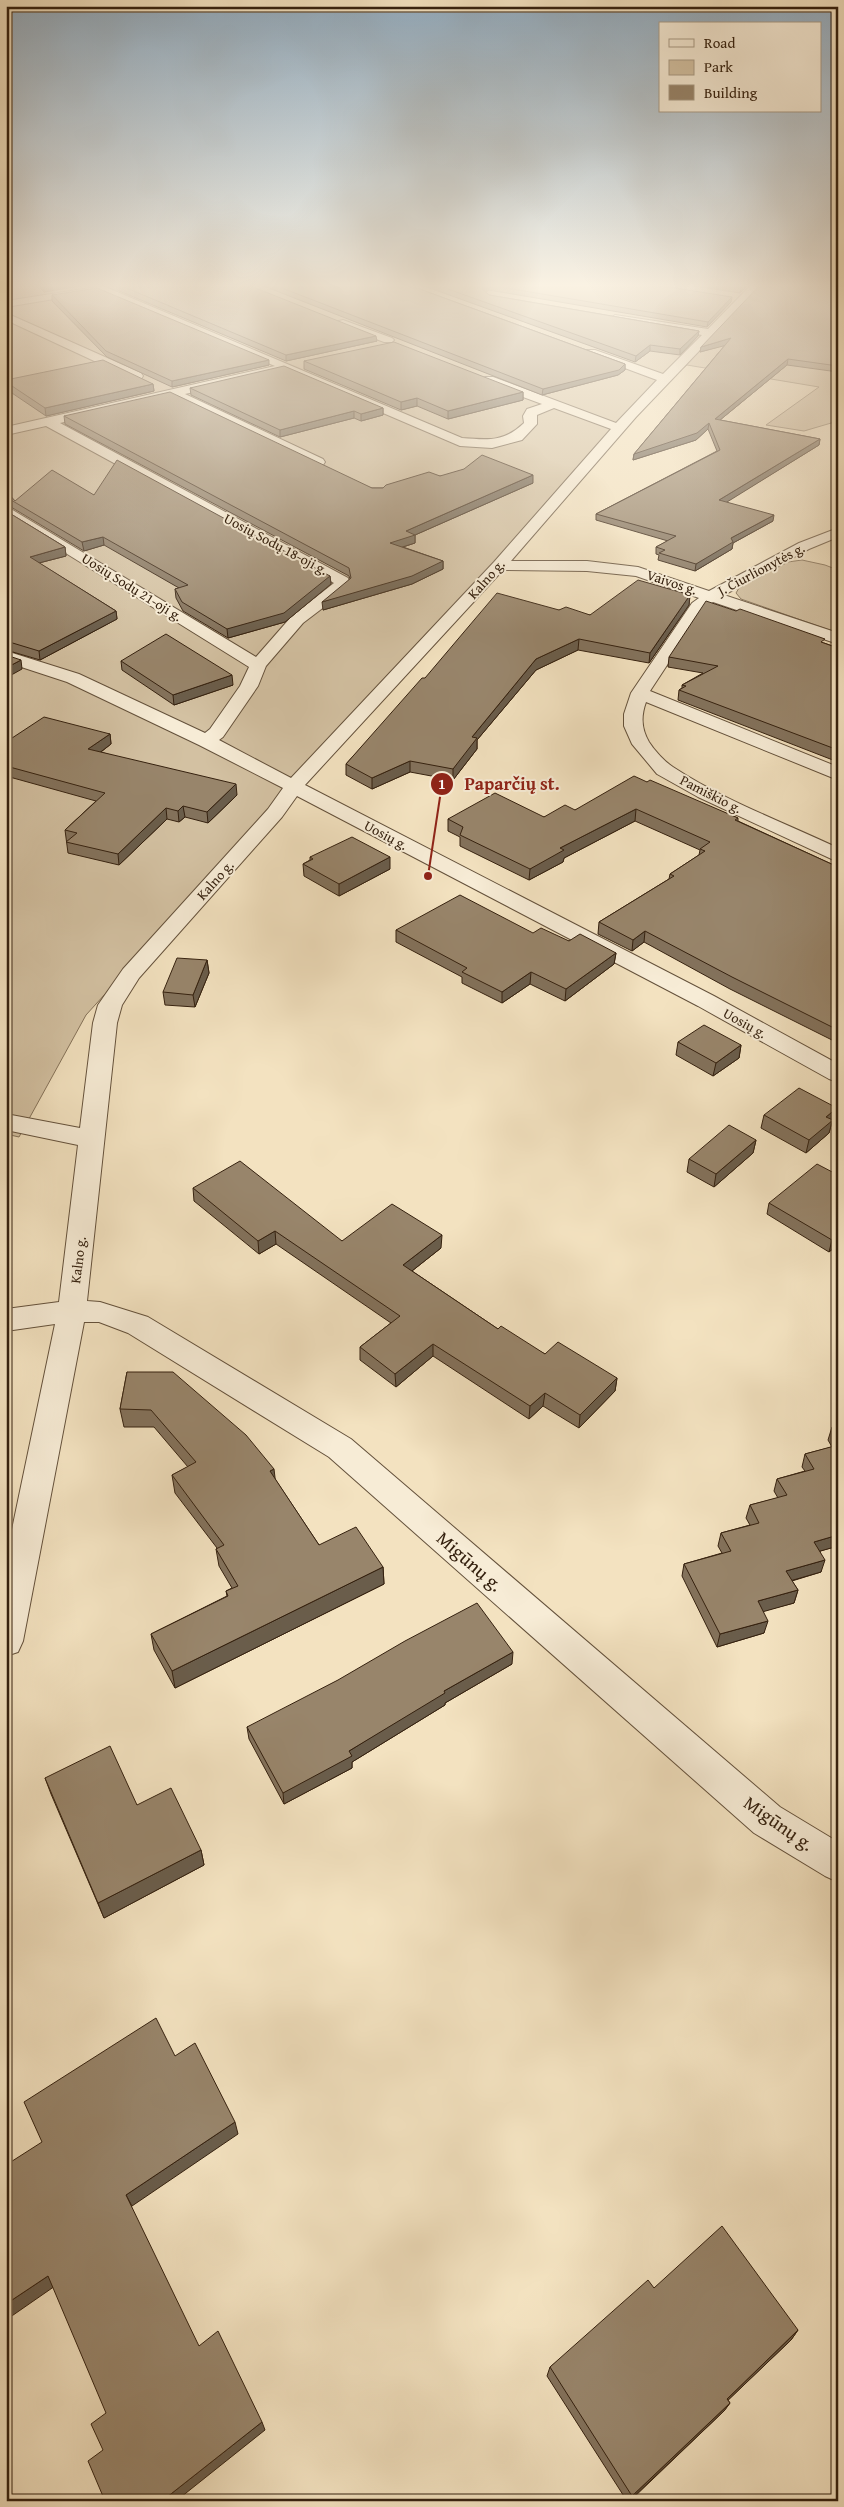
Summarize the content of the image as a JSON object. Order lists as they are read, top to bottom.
{
  "streets": {
    "street": [
      "Uosių Sodų 18-oji g.",
      "J. Čiurlionytės g.",
      "Kalno g.",
      "Vaivos g.",
      "Uosių Sodų 21-oji g.",
      "Pamiškio g.",
      "Uosių g.",
      "Migūnų g."
    ]
  },
  "crossings": [
    ["Uosių Sodų 18-oji g.", "Uosių Sodų 21-oji g."],
    ["Uosių Sodų 18-oji g.", "Uosių g."],
    ["J. Čiurlionytės g.", "Vaivos g."],
    ["J. Čiurlionytės g.", "Pamiškio g."],
    ["Kalno g.", "Vaivos g."],
    ["Kalno g.", "Uosių g."],
    ["Kalno g.", "Migūnų g."],
    ["Vaivos g.", "Pamiškio g."]
  ],
  "places": ["Paparčių st."],
  "legend": ["Road", "Park", "Building"]
}
